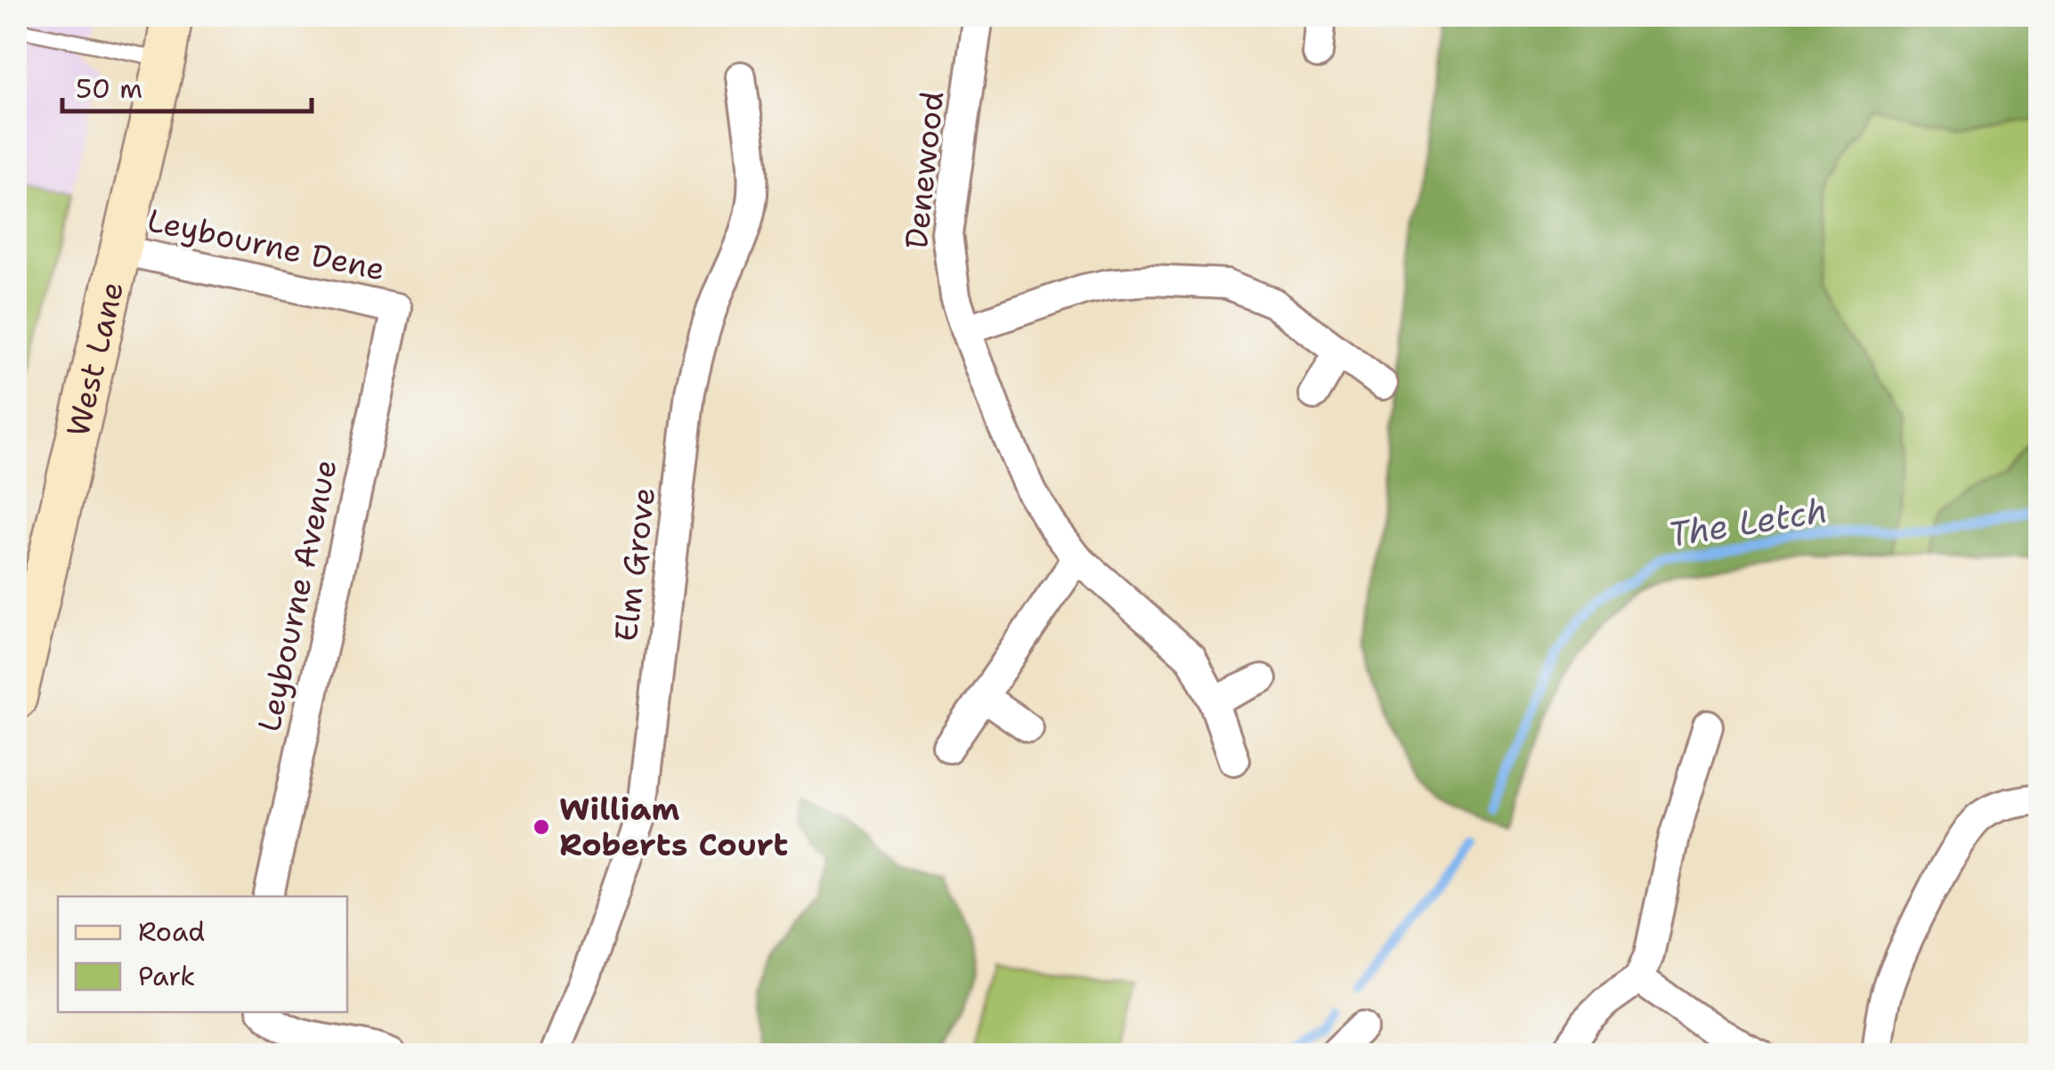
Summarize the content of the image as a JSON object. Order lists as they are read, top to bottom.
{
  "streets": {
    "street": [
      "Denewood",
      "Leybourne Dene",
      "West Lane",
      "Elm Grove",
      "Leybourne Avenue"
    ]
  },
  "crossings": [
    ["Leybourne Dene", "West Lane"],
    ["Leybourne Dene", "Leybourne Avenue"]
  ],
  "water": ["The Letch"],
  "places": ["William Roberts Court"],
  "legend": ["Road", "Park"],
  "scale_bar": "50 m"
}
